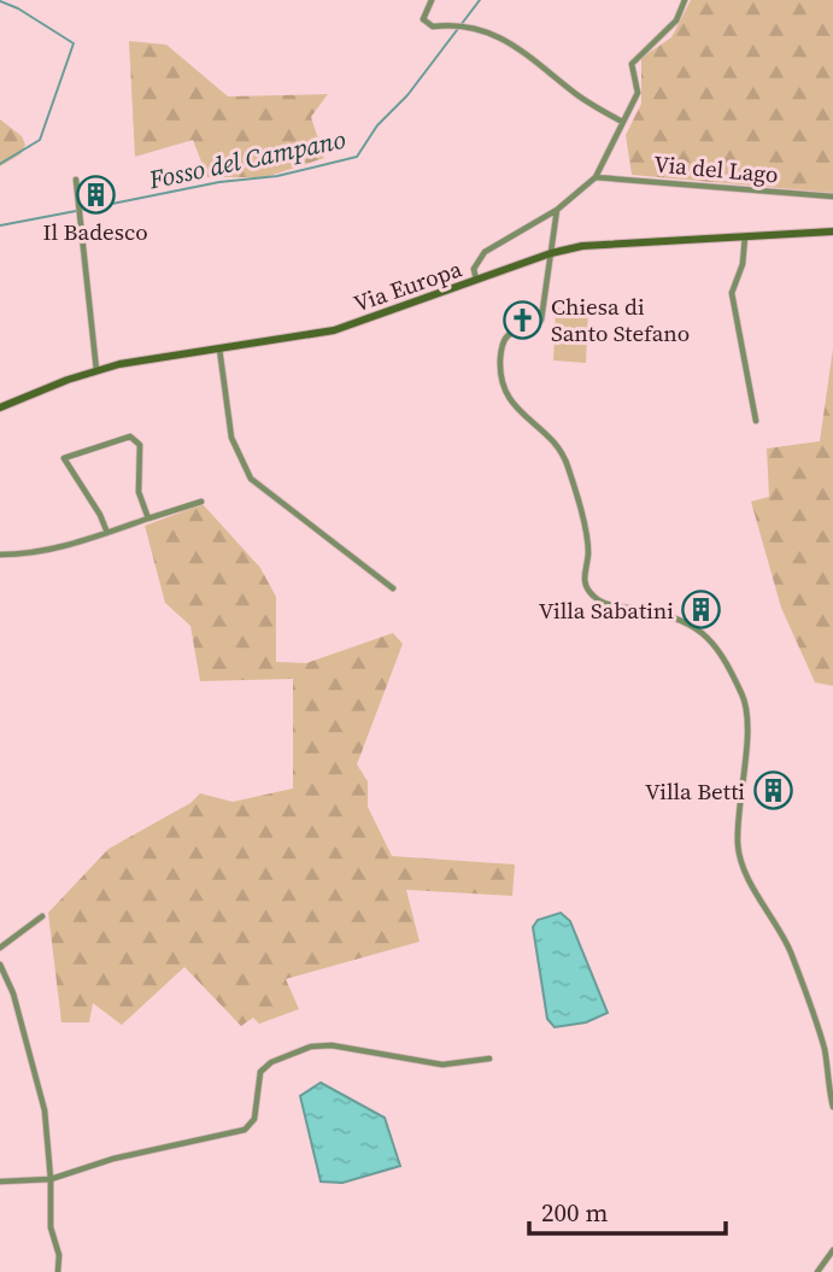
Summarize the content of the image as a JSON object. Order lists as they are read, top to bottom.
{
  "streets": {
    "main road": ["Via Europa"],
    "street": ["Via del Lago"]
  },
  "water": ["Fosso del Campano"],
  "places": {
    "building": ["Il Badesco", "Villa Sabatini", "Villa Betti"],
    "church": ["Chiesa di Santo Stefano"]
  },
  "scale_bar": "200 m"
}
